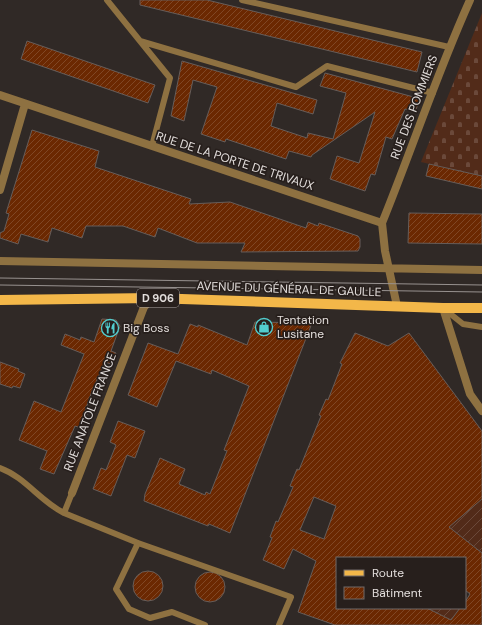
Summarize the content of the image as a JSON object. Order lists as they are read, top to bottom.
{
  "streets": {
    "main road": ["AVENUE DU GÉNÉRAL DE GAULLE", "D 906"],
    "street": ["RUE DES POMMIERS", "RUE DE LA PORTE DE TRIVAUX", "RUE ANATOLE FRANCE"]
  },
  "crossings": [
    ["RUE DES POMMIERS", "RUE DE LA PORTE DE TRIVAUX"],
    ["AVENUE DU GÉNÉRAL DE GAULLE", "RUE ANATOLE FRANCE"]
  ],
  "places": {
    "shop": ["Tentation Lusitane"],
    "restaurant": ["Big Boss"]
  },
  "legend": ["Route", "Bâtiment"]
}
